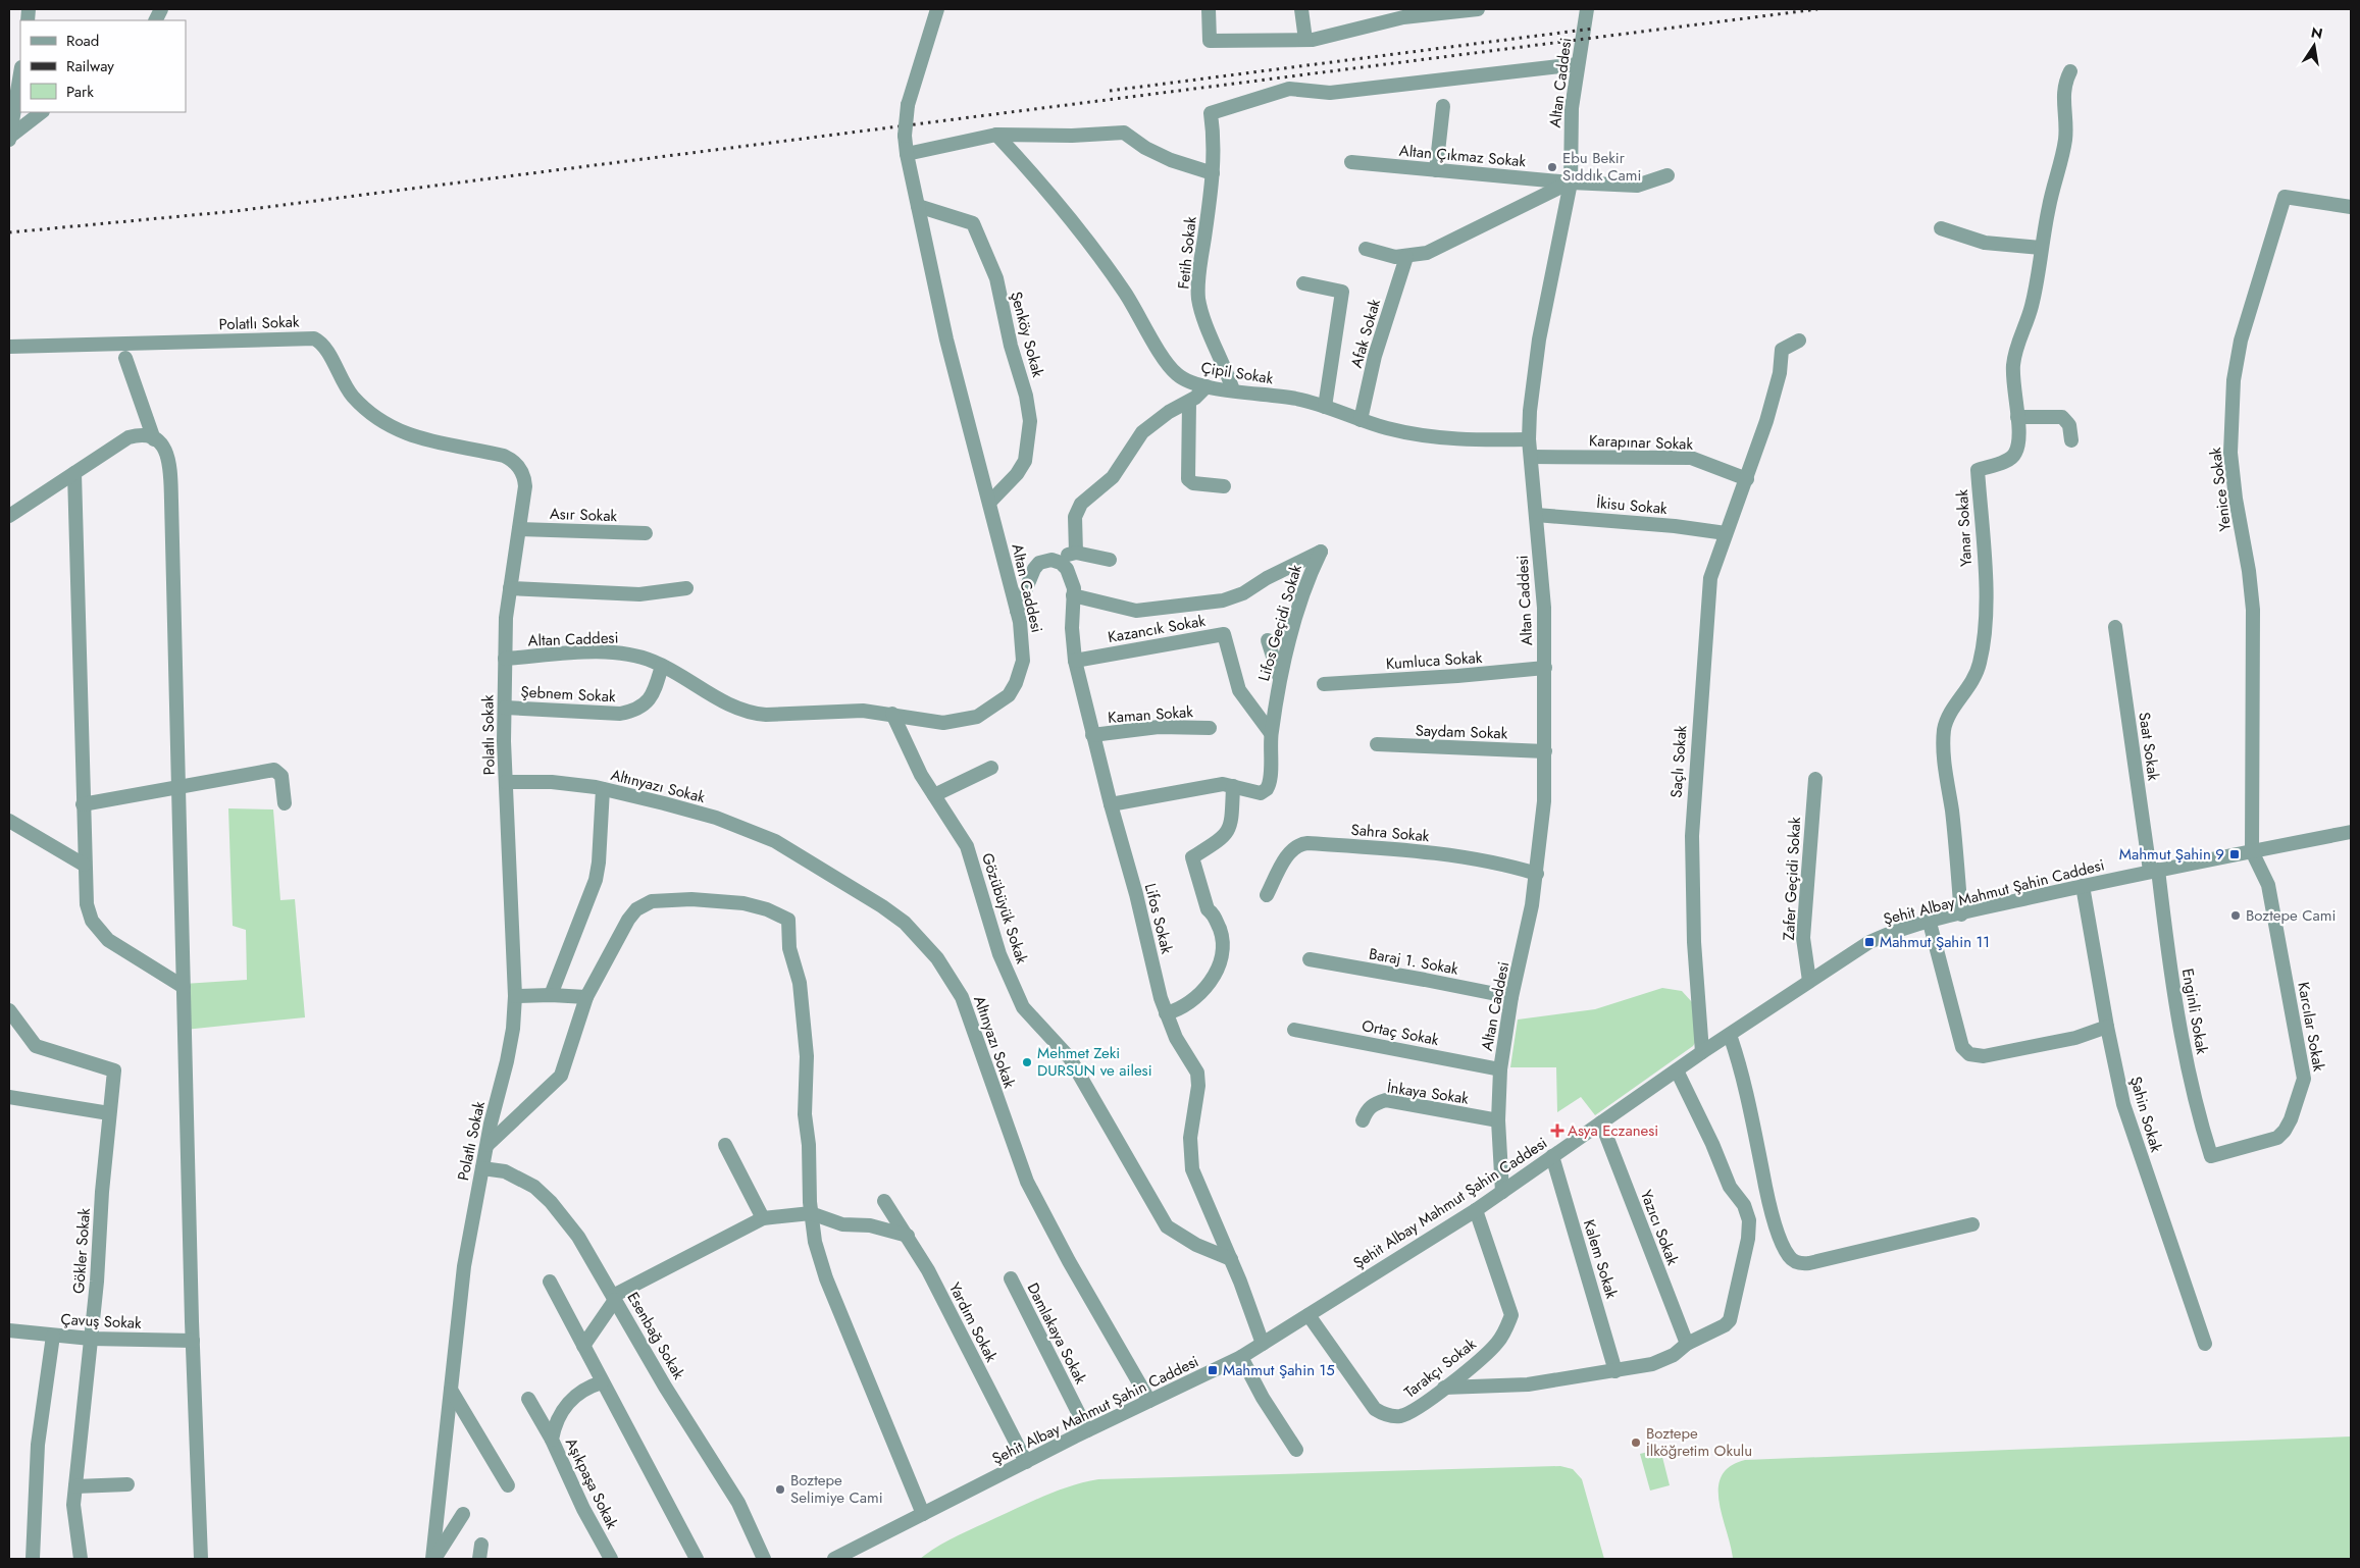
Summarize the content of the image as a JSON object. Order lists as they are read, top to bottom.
{
  "streets": {
    "street": [
      "Altan Caddesi",
      "Altan Çıkmaz Sokak",
      "Fetih Sokak",
      "Polatlı Sokak",
      "Afak Sokak",
      "Şenköy Sokak",
      "Çipil Sokak",
      "Karapınar Sokak",
      "Yenice Sokak",
      "İkisu Sokak",
      "Asır Sokak",
      "Yanar Sokak",
      "Lifos Geçidi Sokak",
      "Kazancık Sokak",
      "Kumluca Sokak",
      "Şebnem Sokak",
      "Kaman Sokak",
      "Saydam Sokak",
      "Saat Sokak",
      "Saçlı Sokak",
      "Altınyazı Sokak",
      "Sahra Sokak",
      "Zafer Geçidi Sokak",
      "Şehit Albay Mahmut Şahin Caddesi",
      "Gözübüyük Sokak",
      "Lifos Sokak",
      "Baraj 1. Sokak",
      "Enginli Sokak",
      "Karcılar Sokak",
      "Ortaç Sokak",
      "İnkaya Sokak",
      "Şahin Sokak",
      "Yazıcı Sokak",
      "Gökler Sokak",
      "Kalem Sokak",
      "Çavuş Sokak",
      "Yardım Sokak",
      "Damlakaya Sokak",
      "Esenbağ Sokak",
      "Tarakçı Sokak",
      "Aşıkpaşa Sokak"
    ]
  },
  "crossings": [
    ["Altan Caddesi", "Altan Çıkmaz Sokak"],
    ["Altan Caddesi", "Fetih Sokak"],
    ["Altan Caddesi", "Polatlı Sokak"],
    ["Altan Caddesi", "Şenköy Sokak"],
    ["Altan Caddesi", "Çipil Sokak"],
    ["Altan Caddesi", "Karapınar Sokak"],
    ["Altan Caddesi", "İkisu Sokak"],
    ["Altan Caddesi", "Kumluca Sokak"],
    ["Altan Caddesi", "Şebnem Sokak"],
    ["Altan Caddesi", "Saydam Sokak"],
    ["Altan Caddesi", "Sahra Sokak"],
    ["Altan Caddesi", "Şehit Albay Mahmut Şahin Caddesi"],
    ["Altan Caddesi", "Gözübüyük Sokak"],
    ["Altan Caddesi", "Baraj 1. Sokak"],
    ["Altan Caddesi", "Ortaç Sokak"],
    ["Altan Caddesi", "İnkaya Sokak"],
    ["Fetih Sokak", "Çipil Sokak"],
    ["Polatlı Sokak", "Asır Sokak"],
    ["Polatlı Sokak", "Şebnem Sokak"],
    ["Polatlı Sokak", "Altınyazı Sokak"],
    ["Polatlı Sokak", "Esenbağ Sokak"],
    ["Afak Sokak", "Çipil Sokak"],
    ["Karapınar Sokak", "Saçlı Sokak"],
    ["Yenice Sokak", "Şehit Albay Mahmut Şahin Caddesi"],
    ["Yenice Sokak", "Karcılar Sokak"],
    ["İkisu Sokak", "Saçlı Sokak"],
    ["Yanar Sokak", "Şehit Albay Mahmut Şahin Caddesi"],
    ["Lifos Geçidi Sokak", "Kazancık Sokak"],
    ["Lifos Geçidi Sokak", "Lifos Sokak"],
    ["Kazancık Sokak", "Lifos Sokak"],
    ["Kaman Sokak", "Lifos Sokak"],
    ["Saat Sokak", "Şehit Albay Mahmut Şahin Caddesi"],
    ["Saat Sokak", "Enginli Sokak"],
    ["Saçlı Sokak", "Şehit Albay Mahmut Şahin Caddesi"],
    ["Altınyazı Sokak", "Şehit Albay Mahmut Şahin Caddesi"],
    ["Zafer Geçidi Sokak", "Şehit Albay Mahmut Şahin Caddesi"],
    ["Şehit Albay Mahmut Şahin Caddesi", "Lifos Sokak"],
    ["Şehit Albay Mahmut Şahin Caddesi", "Enginli Sokak"],
    ["Şehit Albay Mahmut Şahin Caddesi", "Karcılar Sokak"],
    ["Şehit Albay Mahmut Şahin Caddesi", "Şahin Sokak"],
    ["Şehit Albay Mahmut Şahin Caddesi", "Yazıcı Sokak"],
    ["Şehit Albay Mahmut Şahin Caddesi", "Kalem Sokak"],
    ["Şehit Albay Mahmut Şahin Caddesi", "Yardım Sokak"],
    ["Şehit Albay Mahmut Şahin Caddesi", "Damlakaya Sokak"],
    ["Şehit Albay Mahmut Şahin Caddesi", "Tarakçı Sokak"],
    ["Gözübüyük Sokak", "Lifos Sokak"],
    ["Enginli Sokak", "Karcılar Sokak"],
    ["Gökler Sokak", "Çavuş Sokak"]
  ],
  "places": {
    "other": [
      "Ebu Bekir Sıddık Cami",
      "Boztepe Cami",
      "Mehmet Zeki DURSUN ve ailesi",
      "Boztepe İlköğretim Okulu",
      "Boztepe Selimiye Cami"
    ],
    "transit": ["Mahmut Şahin 9", "Mahmut Şahin 11", "Mahmut Şahin 15"],
    "health": ["Asya Eczanesi"]
  },
  "legend": ["Road", "Railway", "Park"],
  "north": "top"
}
